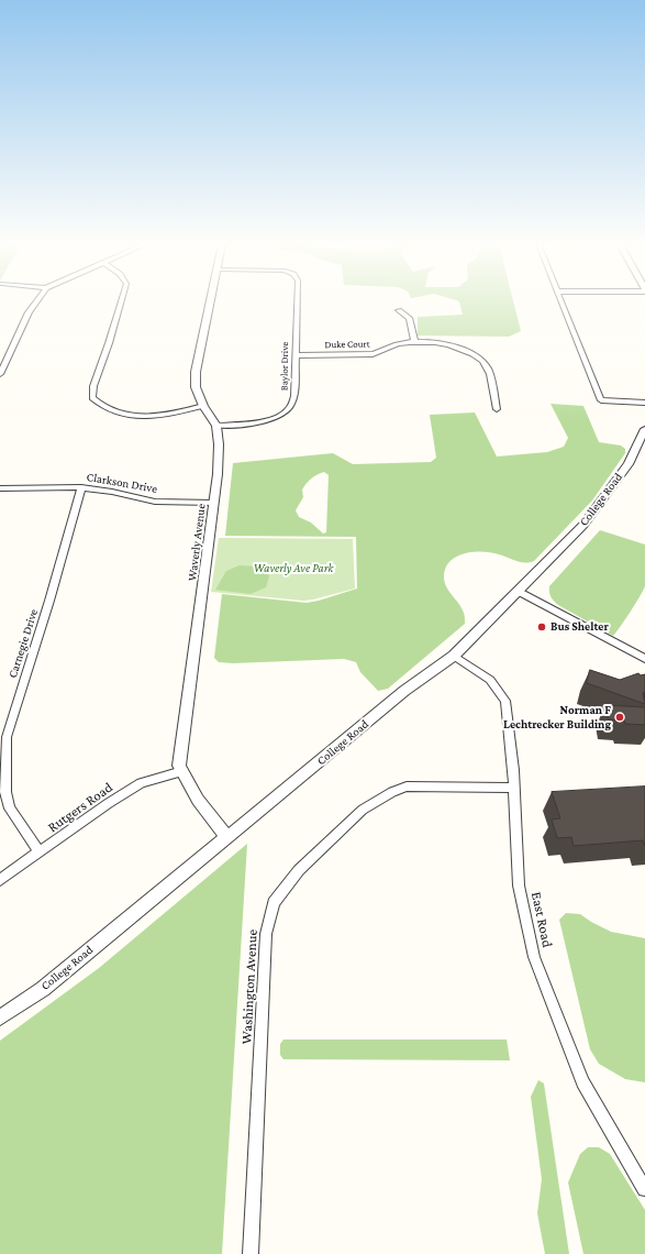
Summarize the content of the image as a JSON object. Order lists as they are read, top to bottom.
{
  "streets": {
    "street": [
      "Duke Court",
      "Baylor Drive",
      "Clarkson Drive",
      "College Road",
      "Waverly Avenue",
      "Carnegie Drive",
      "Rutgers Road",
      "East Road",
      "Washington Avenue"
    ]
  },
  "crossings": [
    ["Duke Court", "Baylor Drive"],
    ["Baylor Drive", "Waverly Avenue"],
    ["Clarkson Drive", "Waverly Avenue"],
    ["Clarkson Drive", "Carnegie Drive"],
    ["College Road", "Waverly Avenue"],
    ["College Road", "East Road"],
    ["Waverly Avenue", "Rutgers Road"],
    ["Carnegie Drive", "Rutgers Road"],
    ["East Road", "Washington Avenue"]
  ],
  "parks": ["Waverly Ave Park"],
  "places": ["Bus Shelter", "Norman F Lechtrecker Building"]
}
